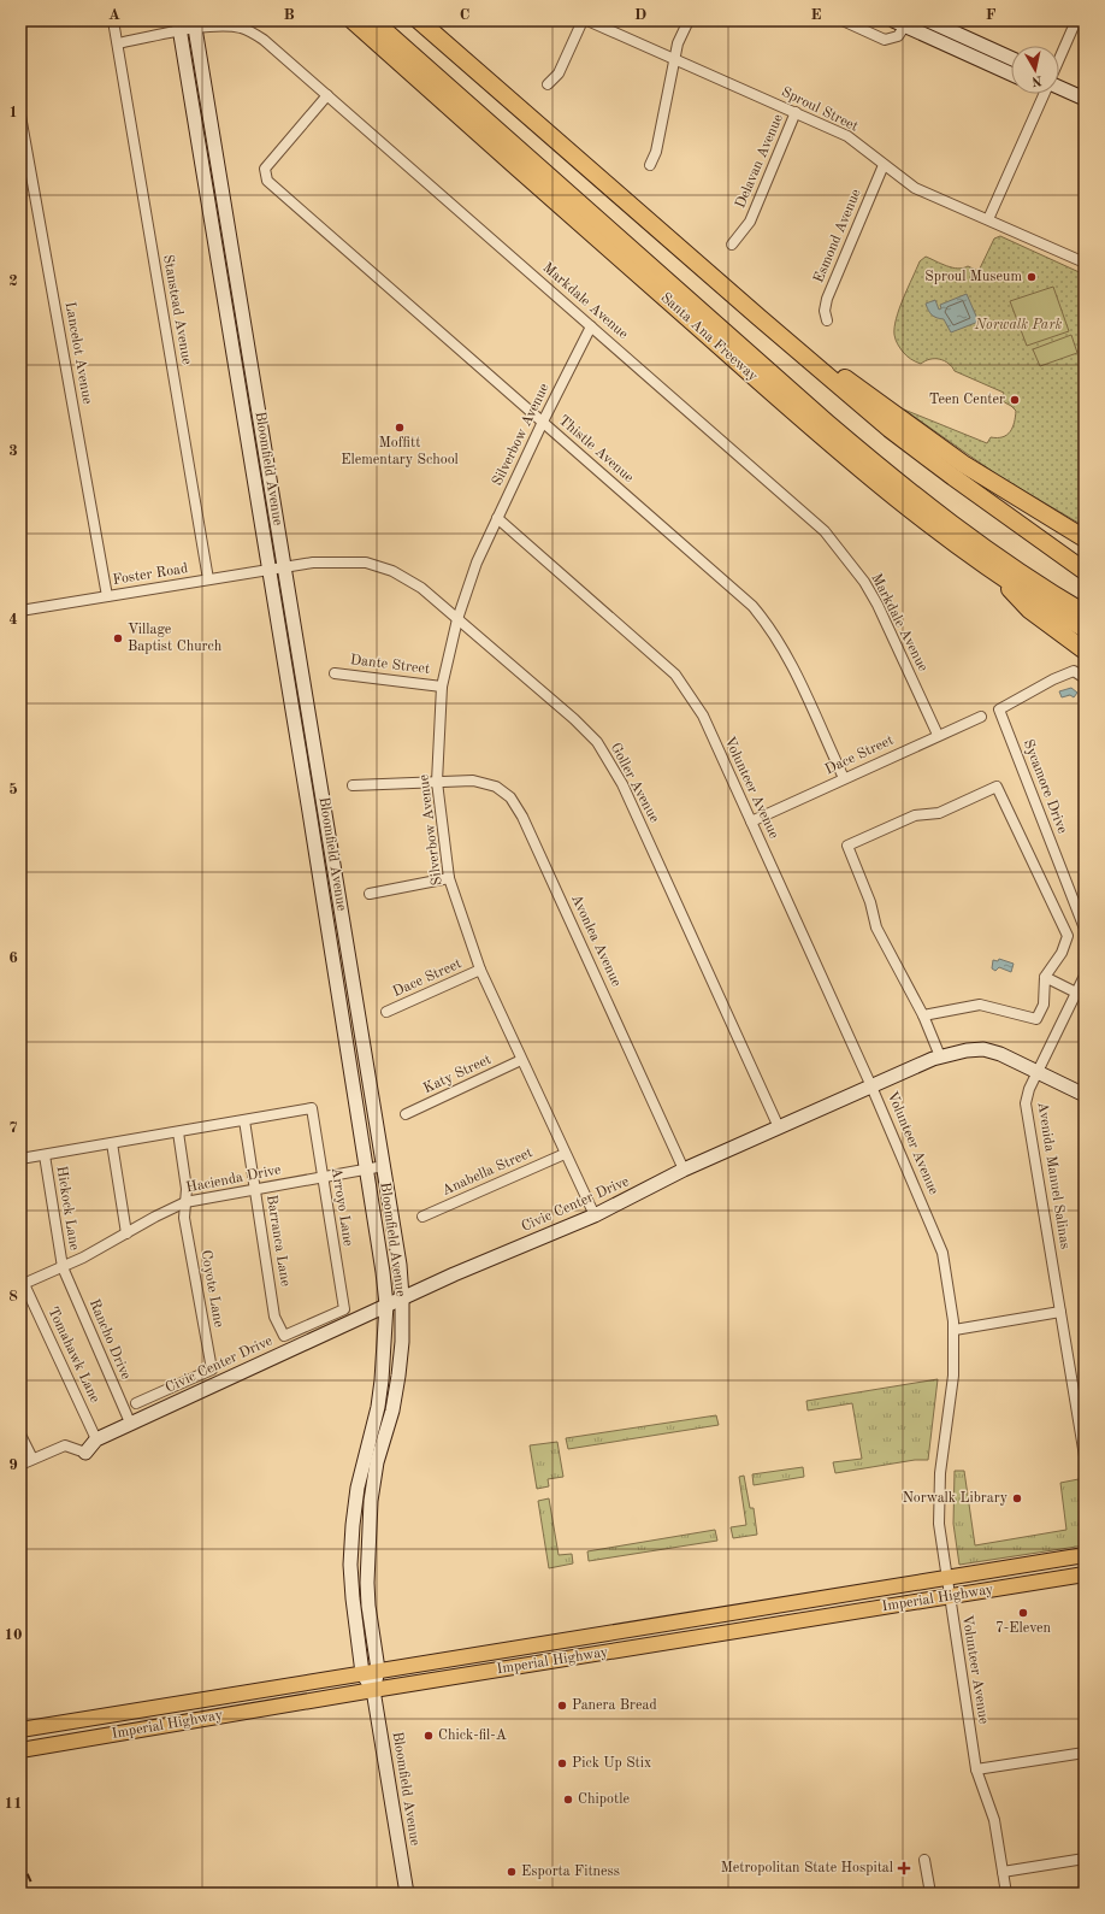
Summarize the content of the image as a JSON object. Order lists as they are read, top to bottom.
{
  "streets": {
    "highway": ["Santa Ana Freeway"],
    "main road": ["Bloomfield Avenue", "Civic Center Drive", "Imperial Highway"],
    "street": [
      "Sproul Street",
      "Delavan Avenue",
      "Esmond Avenue",
      "Markdale Avenue",
      "Stanstead Avenue",
      "Lancelot Avenue",
      "Silverbow Avenue",
      "Thistle Avenue",
      "Foster Road",
      "Dante Street",
      "Dace Street",
      "Goller Avenue",
      "Sycamore Drive",
      "Volunteer Avenue",
      "Avonlea Avenue",
      "Katy Street",
      "Anabella Street",
      "Avenida Manuel Salinas",
      "Hacienda Drive",
      "Arroyo Lane",
      "Hickock Lane",
      "Barranca Lane",
      "Coyote Lane",
      "Rancho Drive",
      "Tomahawk Lane"
    ]
  },
  "crossings": [
    ["Sproul Street", "Delavan Avenue"],
    ["Sproul Street", "Esmond Avenue"],
    ["Markdale Avenue", "Stanstead Avenue"],
    ["Markdale Avenue", "Silverbow Avenue"],
    ["Markdale Avenue", "Thistle Avenue"],
    ["Markdale Avenue", "Bloomfield Avenue"],
    ["Markdale Avenue", "Dace Street"],
    ["Stanstead Avenue", "Foster Road"],
    ["Lancelot Avenue", "Foster Road"],
    ["Silverbow Avenue", "Thistle Avenue"],
    ["Silverbow Avenue", "Dante Street"],
    ["Silverbow Avenue", "Dace Street"],
    ["Silverbow Avenue", "Goller Avenue"],
    ["Silverbow Avenue", "Volunteer Avenue"],
    ["Silverbow Avenue", "Avonlea Avenue"],
    ["Silverbow Avenue", "Katy Street"],
    ["Silverbow Avenue", "Anabella Street"],
    ["Silverbow Avenue", "Civic Center Drive"],
    ["Thistle Avenue", "Dace Street"],
    ["Bloomfield Avenue", "Foster Road"],
    ["Bloomfield Avenue", "Goller Avenue"],
    ["Bloomfield Avenue", "Hacienda Drive"],
    ["Bloomfield Avenue", "Civic Center Drive"],
    ["Bloomfield Avenue", "Imperial Highway"],
    ["Foster Road", "Goller Avenue"],
    ["Dace Street", "Volunteer Avenue"],
    ["Goller Avenue", "Civic Center Drive"],
    ["Volunteer Avenue", "Civic Center Drive"],
    ["Volunteer Avenue", "Imperial Highway"],
    ["Avonlea Avenue", "Civic Center Drive"],
    ["Avenida Manuel Salinas", "Civic Center Drive"],
    ["Hacienda Drive", "Arroyo Lane"],
    ["Hacienda Drive", "Hickock Lane"],
    ["Hacienda Drive", "Barranca Lane"],
    ["Hacienda Drive", "Coyote Lane"],
    ["Hacienda Drive", "Rancho Drive"],
    ["Hacienda Drive", "Tomahawk Lane"],
    ["Civic Center Drive", "Rancho Drive"],
    ["Civic Center Drive", "Tomahawk Lane"],
    ["Arroyo Lane", "Barranca Lane"],
    ["Hickock Lane", "Rancho Drive"]
  ],
  "parks": ["Norwalk Park"],
  "places": {
    "other": [
      "Sproul Museum",
      "Teen Center",
      "Moffitt Elementary School",
      "Village Baptist Church",
      "Norwalk Library",
      "7-Eleven",
      "Panera Bread",
      "Chick-fil-A",
      "Pick Up Stix",
      "Chipotle",
      "Esporta Fitness"
    ],
    "health": ["Metropolitan State Hospital"]
  },
  "north": "bottom",
  "grid": {
    "columns": [
      "A",
      "B",
      "C",
      "D",
      "E",
      "F"
    ],
    "rows": [
      "1",
      "2",
      "3",
      "4",
      "5",
      "6",
      "7",
      "8",
      "9",
      "10",
      "11"
    ]
  }
}
